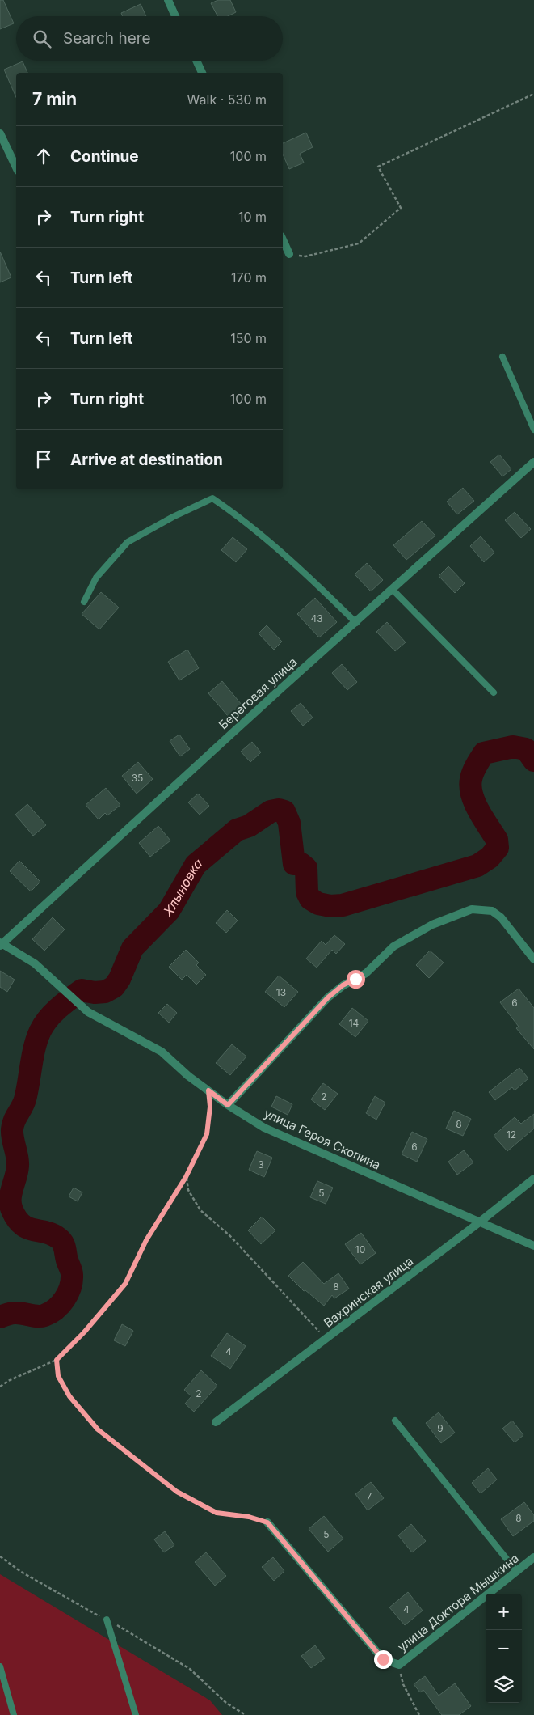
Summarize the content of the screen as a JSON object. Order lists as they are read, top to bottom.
{
  "streets": {
    "street": [
      "Береговая улица",
      "улица Героя Скопина",
      "Вахринская улица",
      "улица Доктора Мышкина"
    ]
  },
  "crossings": [
    ["Береговая улица", "улица Героя Скопина"],
    ["улица Героя Скопина", "Вахринская улица"]
  ],
  "water": ["Хлыновка"],
  "house_numbers": [
    "43",
    "35",
    "13",
    "6",
    "14",
    "2",
    "8",
    "12",
    "6",
    "3",
    "5",
    "10",
    "8",
    "4",
    "2",
    "9",
    "7",
    "8",
    "5",
    "4"
  ],
  "page": {
    "search": "Search here",
    "heading": ["7 min", "Walk · 530 m"],
    "list": [
      ["Continue", "100 m"],
      ["Turn right", "10 m"],
      ["Turn left", "170 m"],
      ["Turn left", "150 m"],
      ["Turn right", "100 m"],
      "Arrive at destination"
    ],
    "map_buttons": ["+", "−"]
  }
}
